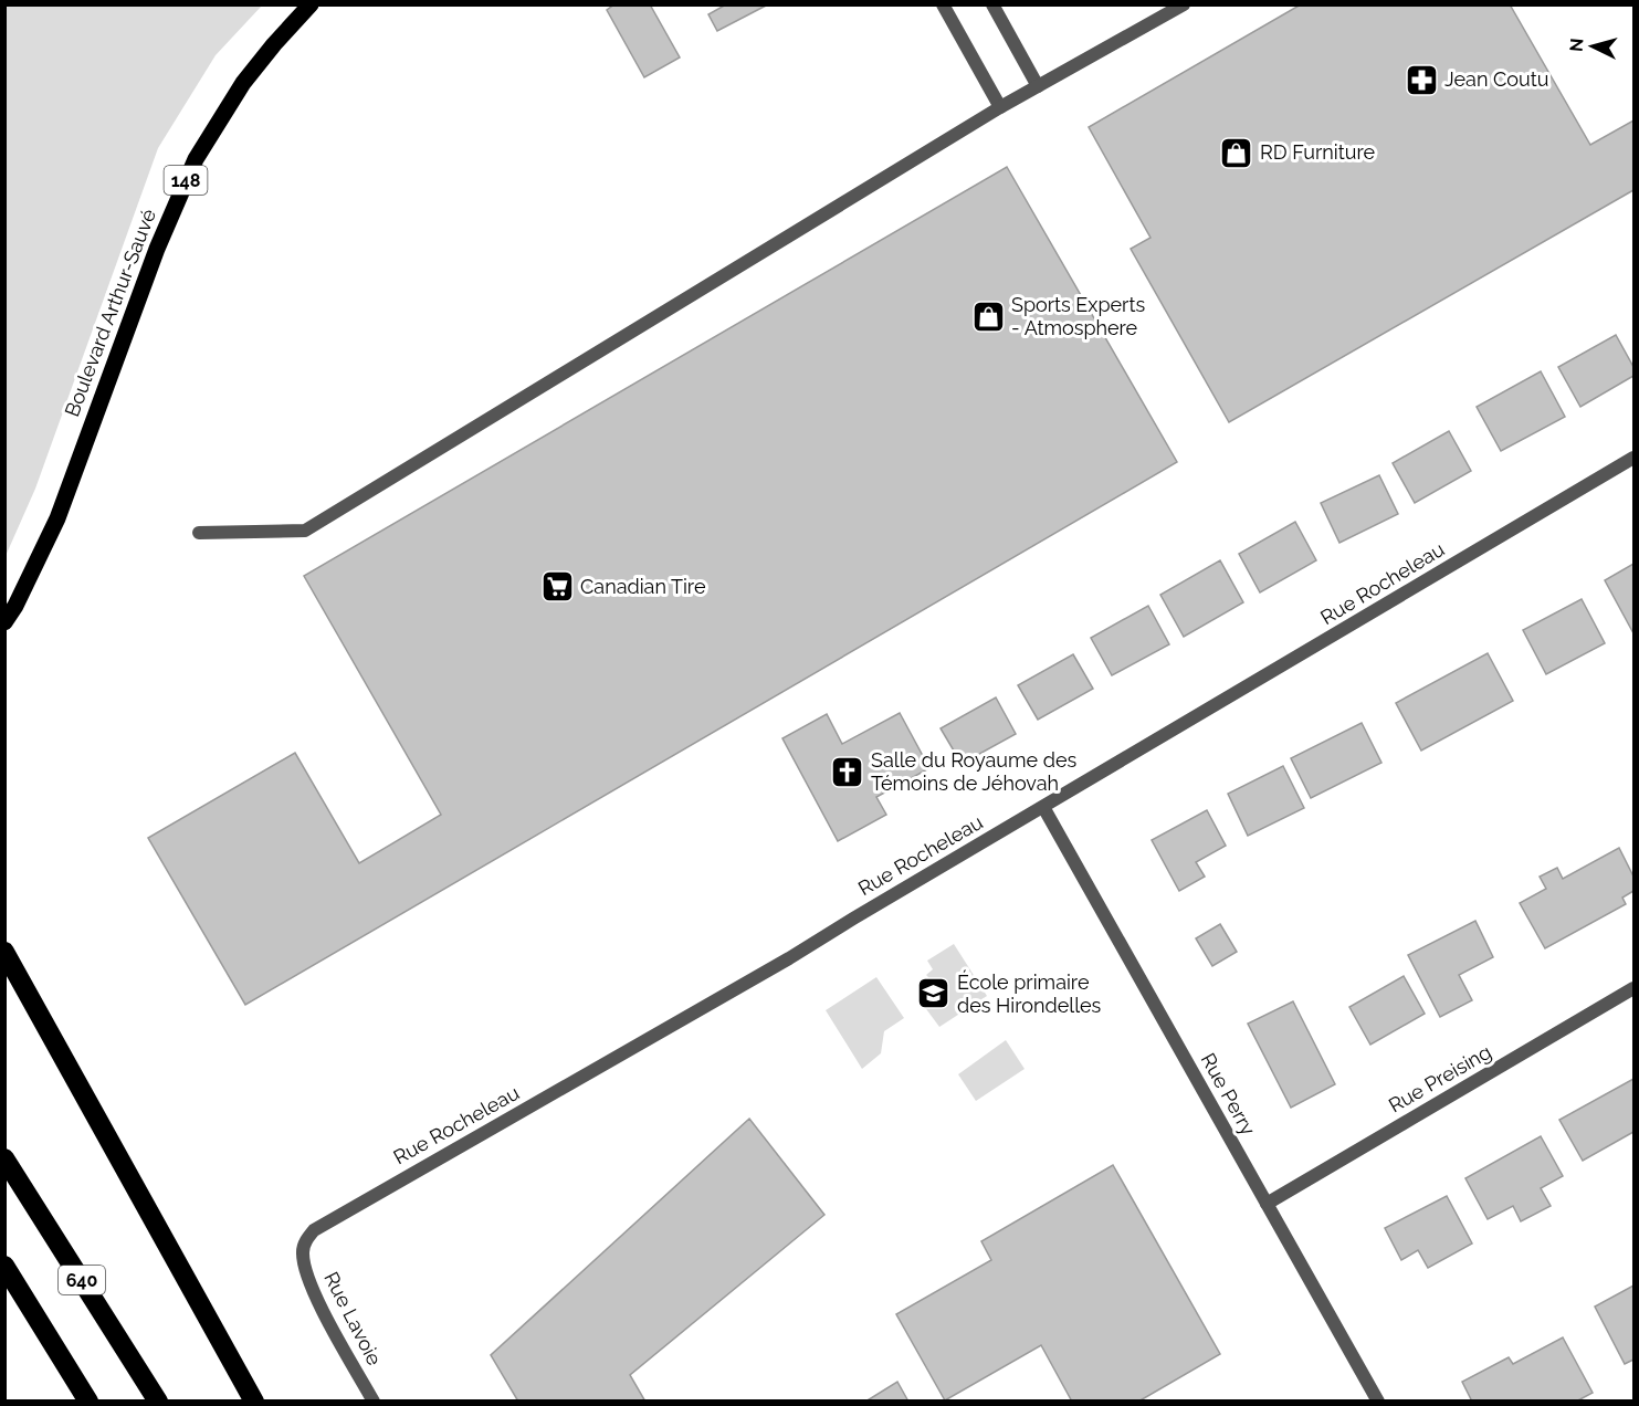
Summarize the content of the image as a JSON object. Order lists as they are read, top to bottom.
{
  "streets": {
    "highway": ["640"],
    "main road": ["148", "Boulevard Arthur-Sauvé"],
    "street": [
      "Rue Rocheleau",
      "Rue Preising",
      "Rue Perry",
      "Rue Lavoie"
    ]
  },
  "crossings": [
    ["Rue Rocheleau", "Rue Perry"],
    ["Rue Rocheleau", "Rue Lavoie"],
    ["Rue Preising", "Rue Perry"]
  ],
  "places": {
    "pharmacy": ["Jean Coutu"],
    "shop": ["RD Furniture", "Sports Experts - Atmosphere"],
    "supermarket": ["Canadian Tire"],
    "church": ["Salle du Royaume des Témoins de Jéhovah"],
    "school or university": ["École primaire des Hirondelles"]
  },
  "north": "left"
}
